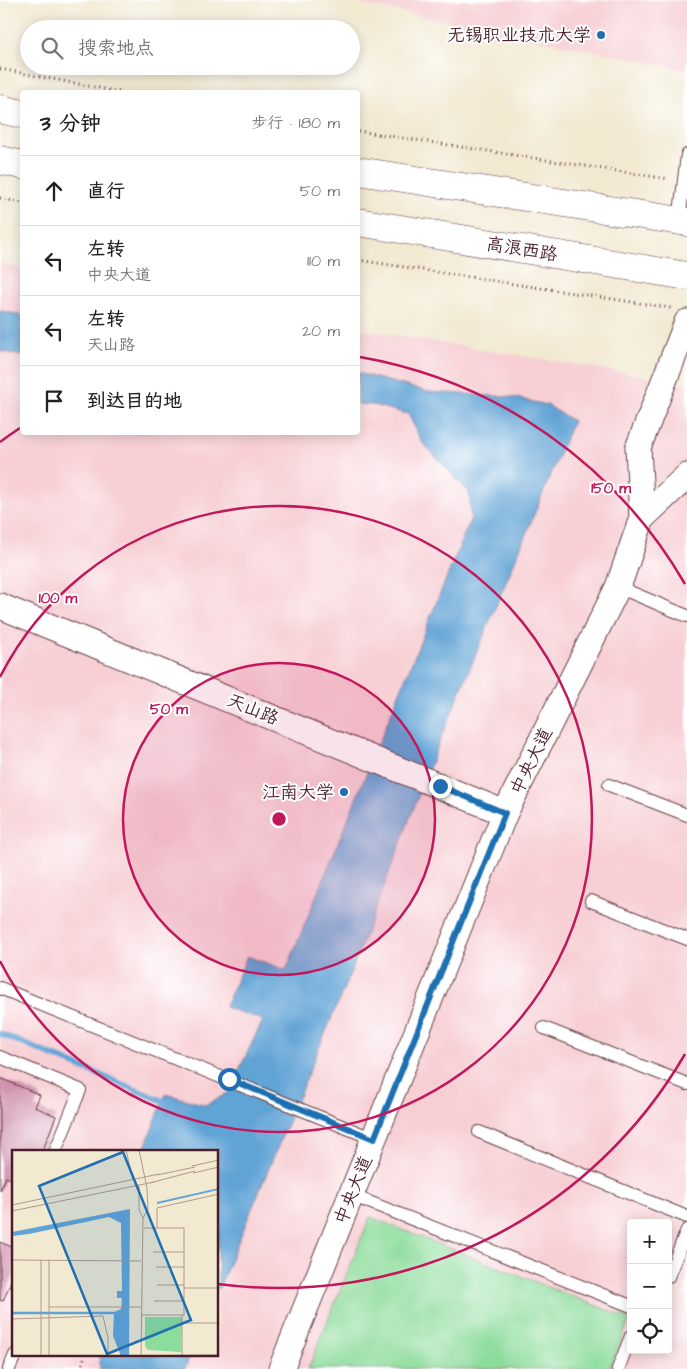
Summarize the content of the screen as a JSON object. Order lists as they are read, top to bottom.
{
  "streets": {
    "main road": ["高浪西路"],
    "street": ["天山路", "中央大道"]
  },
  "crossings": [
    ["天山路", "中央大道"]
  ],
  "places": ["无锡职业技术大学", "江南大学"],
  "page": {
    "search": "搜索地点",
    "heading": ["3 分钟", "步行 · 180 m"],
    "list": [
      ["直行", "50 m"],
      ["左转", "中央大道", "110 m"],
      ["左转", "天山路", "20 m"],
      "到达目的地"
    ],
    "map_buttons": ["+", "−"]
  },
  "rings": ["150 m", "100 m", "50 m"]
}
